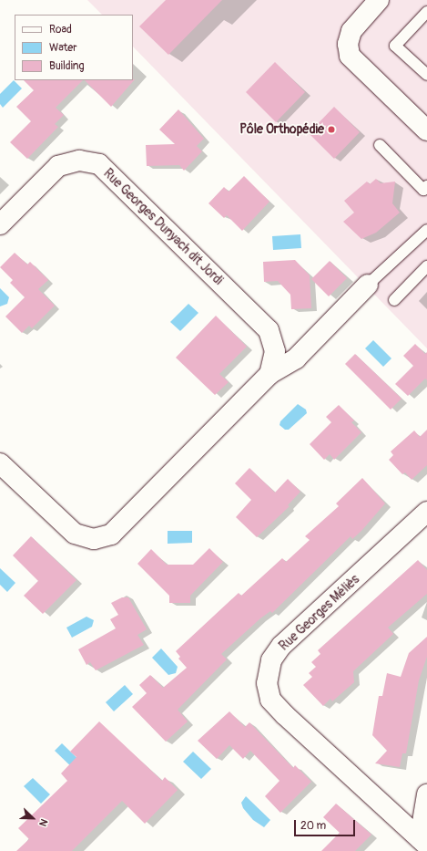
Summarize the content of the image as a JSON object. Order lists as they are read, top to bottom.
{
  "streets": {
    "street": ["Rue Georges Dunyach dit Jordi", "Rue Georges Méliès"]
  },
  "places": ["Pôle Orthopédie"],
  "legend": ["Road", "Water", "Building"],
  "scale_bar": "20 m",
  "north": "bottom right"
}
